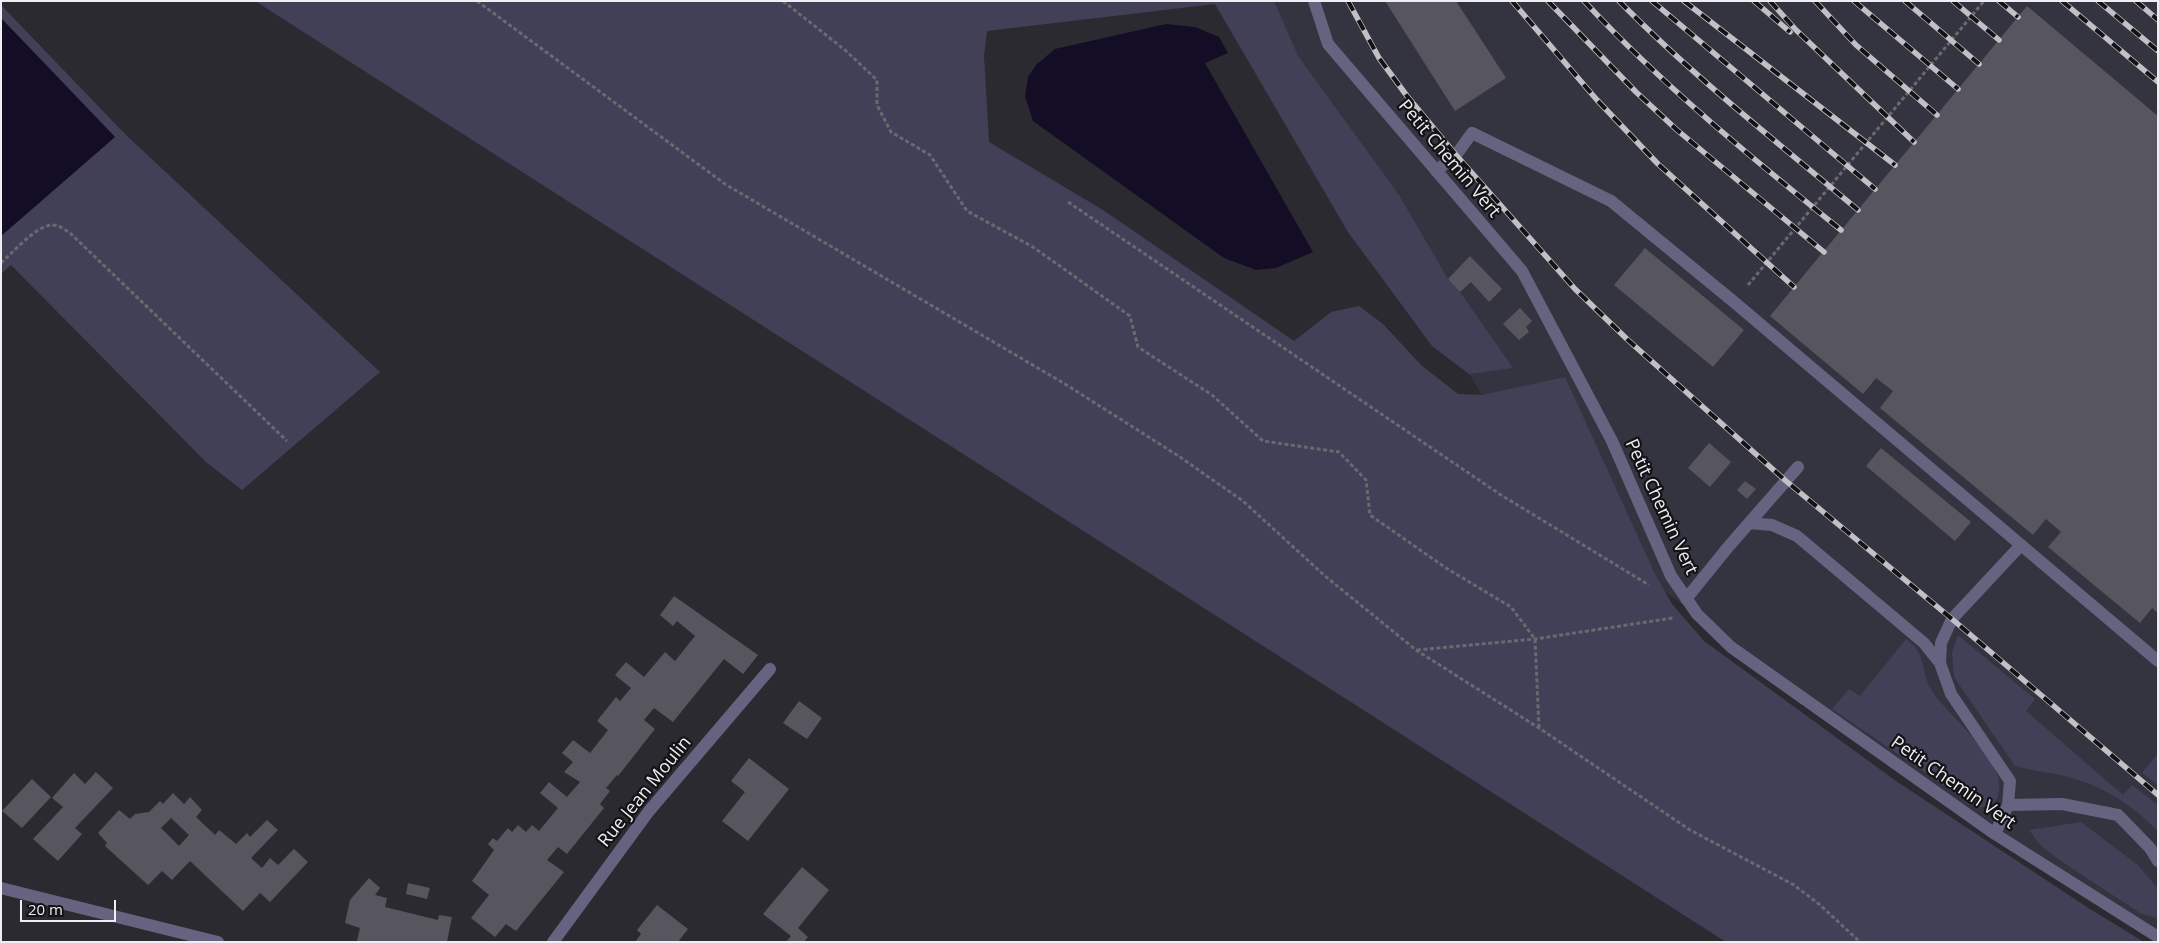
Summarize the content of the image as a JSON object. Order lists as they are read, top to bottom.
{
  "streets": {
    "street": ["Petit Chemin Vert", "Rue Jean Moulin"]
  },
  "scale_bar": "20 m"
}
